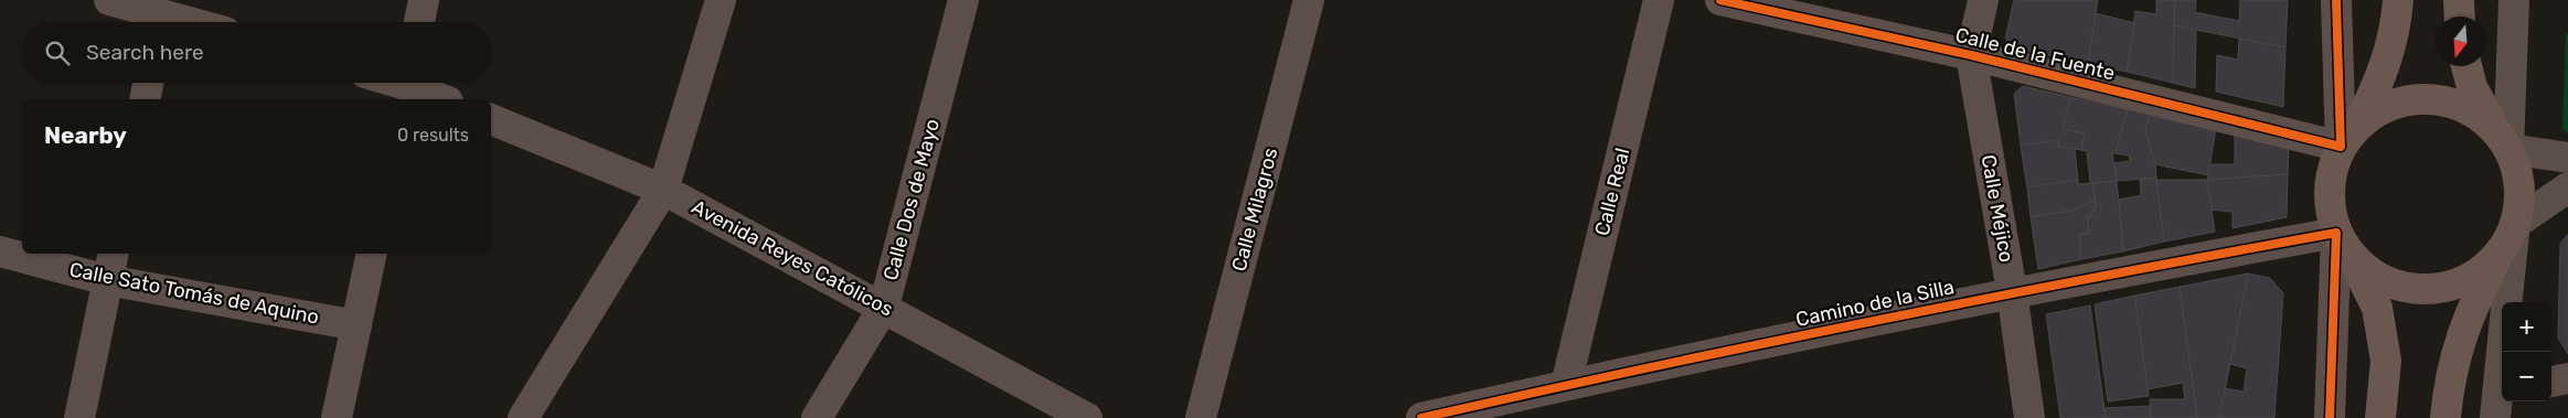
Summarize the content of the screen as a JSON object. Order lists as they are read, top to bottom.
{
  "streets": {
    "street": [
      "Calle de la Fuente",
      "Calle Real",
      "Calle Dos de Mayo",
      "Calle Méjico",
      "Calle Milagros",
      "Avenida Reyes Católicos",
      "Calle Sato Tomás de Aquino",
      "Camino de la Silla"
    ]
  },
  "crossings": [
    ["Calle de la Fuente", "Calle Méjico"],
    ["Calle de la Fuente", "Camino de la Silla"],
    ["Calle Real", "Camino de la Silla"],
    ["Calle Dos de Mayo", "Avenida Reyes Católicos"],
    ["Calle Méjico", "Camino de la Silla"]
  ],
  "north": "bottom",
  "page": {
    "search": "Search here",
    "heading": ["Nearby", "0 results"],
    "map_buttons": ["+", "−"]
  }
}
